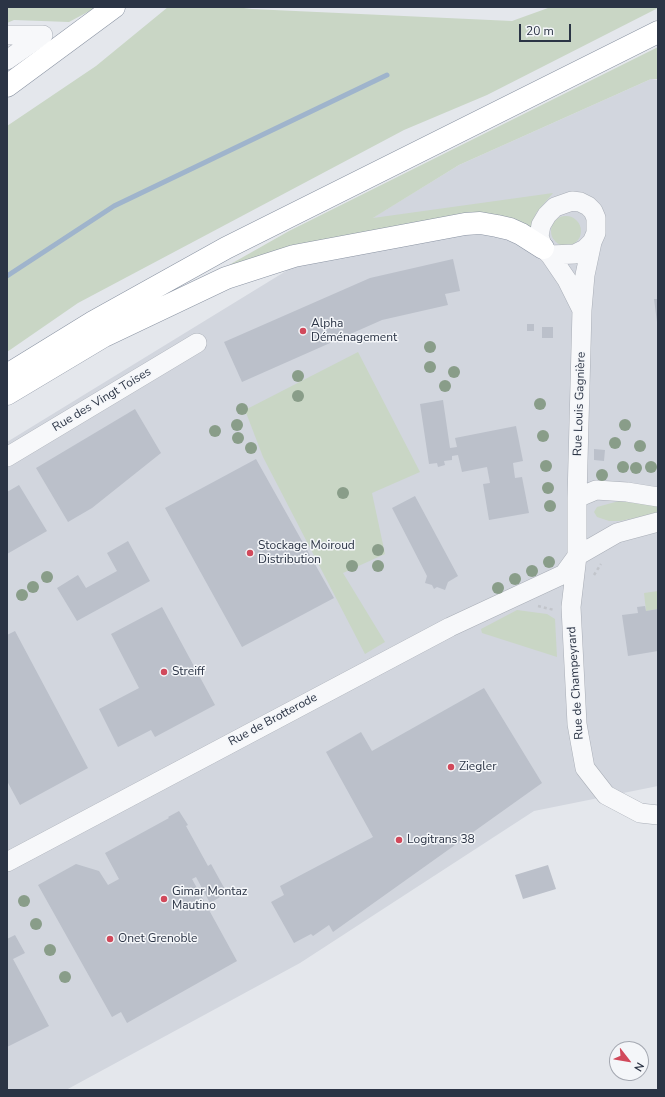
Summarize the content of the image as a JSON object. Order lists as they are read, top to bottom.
{
  "streets": {
    "street": [
      "Rue des Vingt Toises",
      "Rue Louis Gagnière",
      "Rue de Champeyrard",
      "Rue de Brotterode"
    ]
  },
  "crossings": [
    ["Rue Louis Gagnière", "Rue de Champeyrard"],
    ["Rue Louis Gagnière", "Rue de Brotterode"],
    ["Rue de Champeyrard", "Rue de Brotterode"]
  ],
  "places": [
    "Alpha Déménagement",
    "Stockage Moiroud Distribution",
    "Streiff",
    "Ziegler",
    "Logitrans 38",
    "Gimar Montaz Mautino",
    "Onet Grenoble"
  ],
  "scale_bar": "20 m",
  "north": "bottom right"
}
